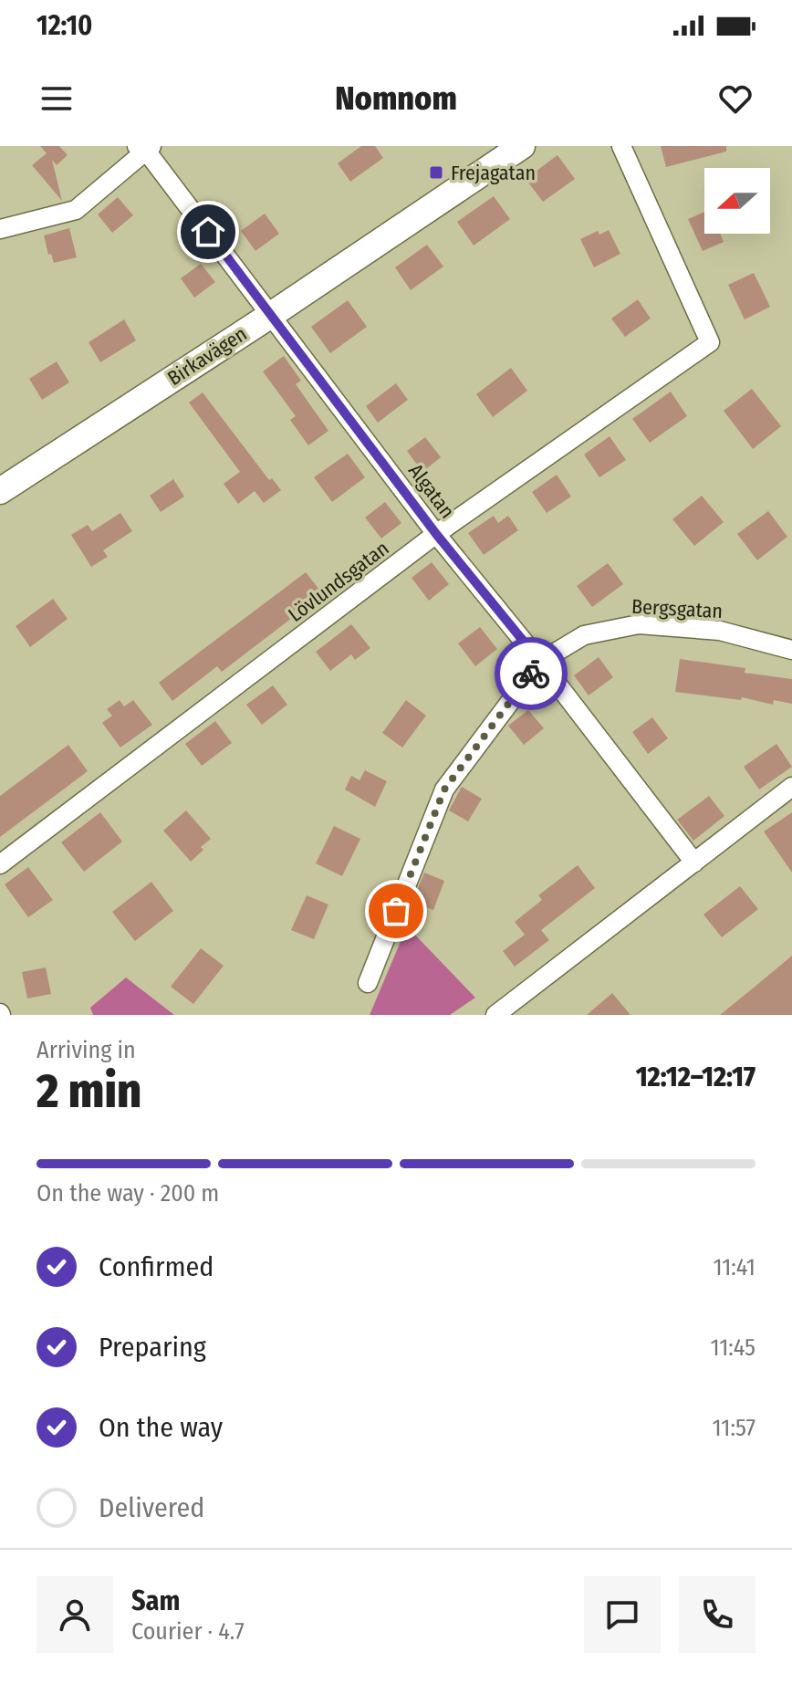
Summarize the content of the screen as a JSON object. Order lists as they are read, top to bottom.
{
  "streets": {
    "street": [
      "Birkavägen",
      "Algatan",
      "Lövlundsgatan",
      "Bergsgatan"
    ]
  },
  "crossings": [
    ["Birkavägen", "Algatan"],
    ["Algatan", "Lövlundsgatan"],
    ["Algatan", "Bergsgatan"]
  ],
  "places": {
    "transit": ["Frejagatan"]
  },
  "north": "left",
  "page": {
    "status": "12:10",
    "header": "Nomnom",
    "heading": ["2 min", "Arriving in", "12:12–12:17"],
    "panel": ["Sam", "Courier · 4.7"],
    "bar": "On the way · 200 m",
    "list": [
      ["Confirmed", "11:41"],
      ["Preparing", "11:45"],
      ["On the way", "11:57"],
      "Delivered"
    ]
  }
}
